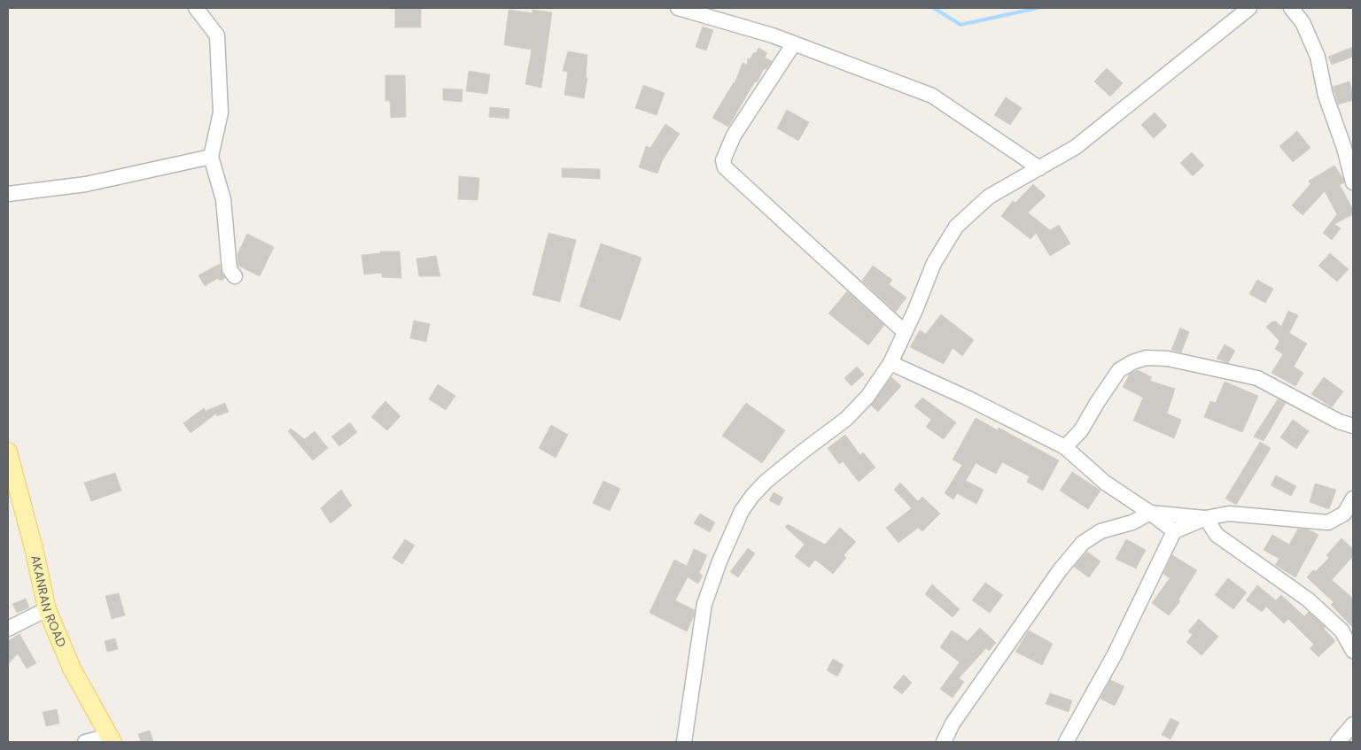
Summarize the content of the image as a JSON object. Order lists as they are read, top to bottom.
{
  "streets": {
    "main road": ["AKANRAN ROAD"]
  }
}
